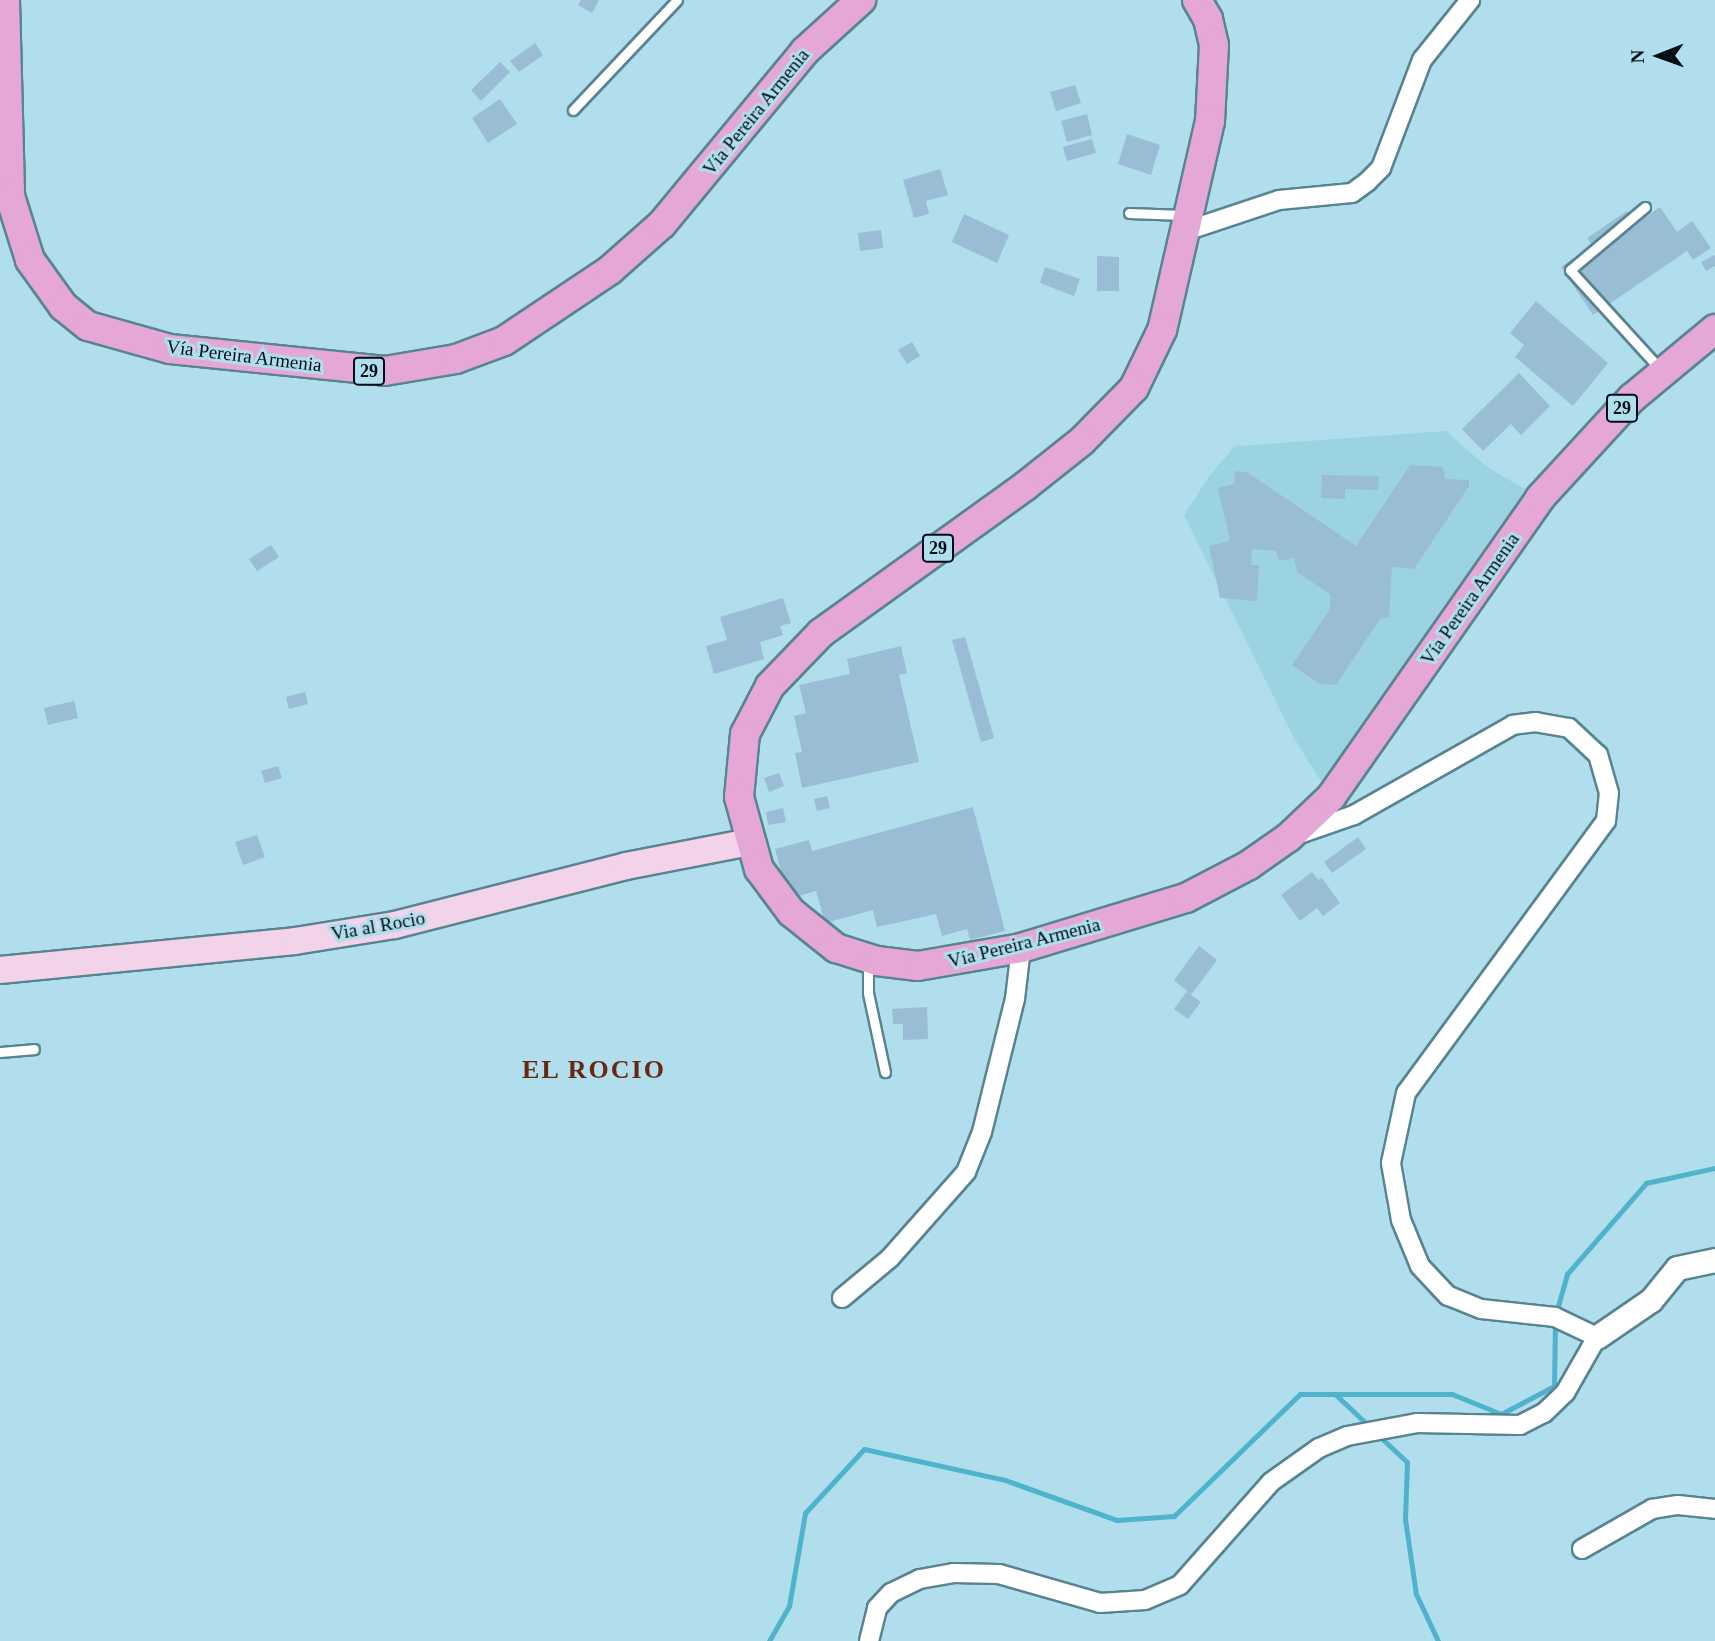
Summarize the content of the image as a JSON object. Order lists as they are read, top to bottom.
{
  "streets": {
    "main road": ["Vía Pereira Armenia", "29", "Via al Rocio"]
  },
  "crossings": [
    ["Vía Pereira Armenia", "Via al Rocio"]
  ],
  "districts": ["EL ROCIO"],
  "north": "left"
}
